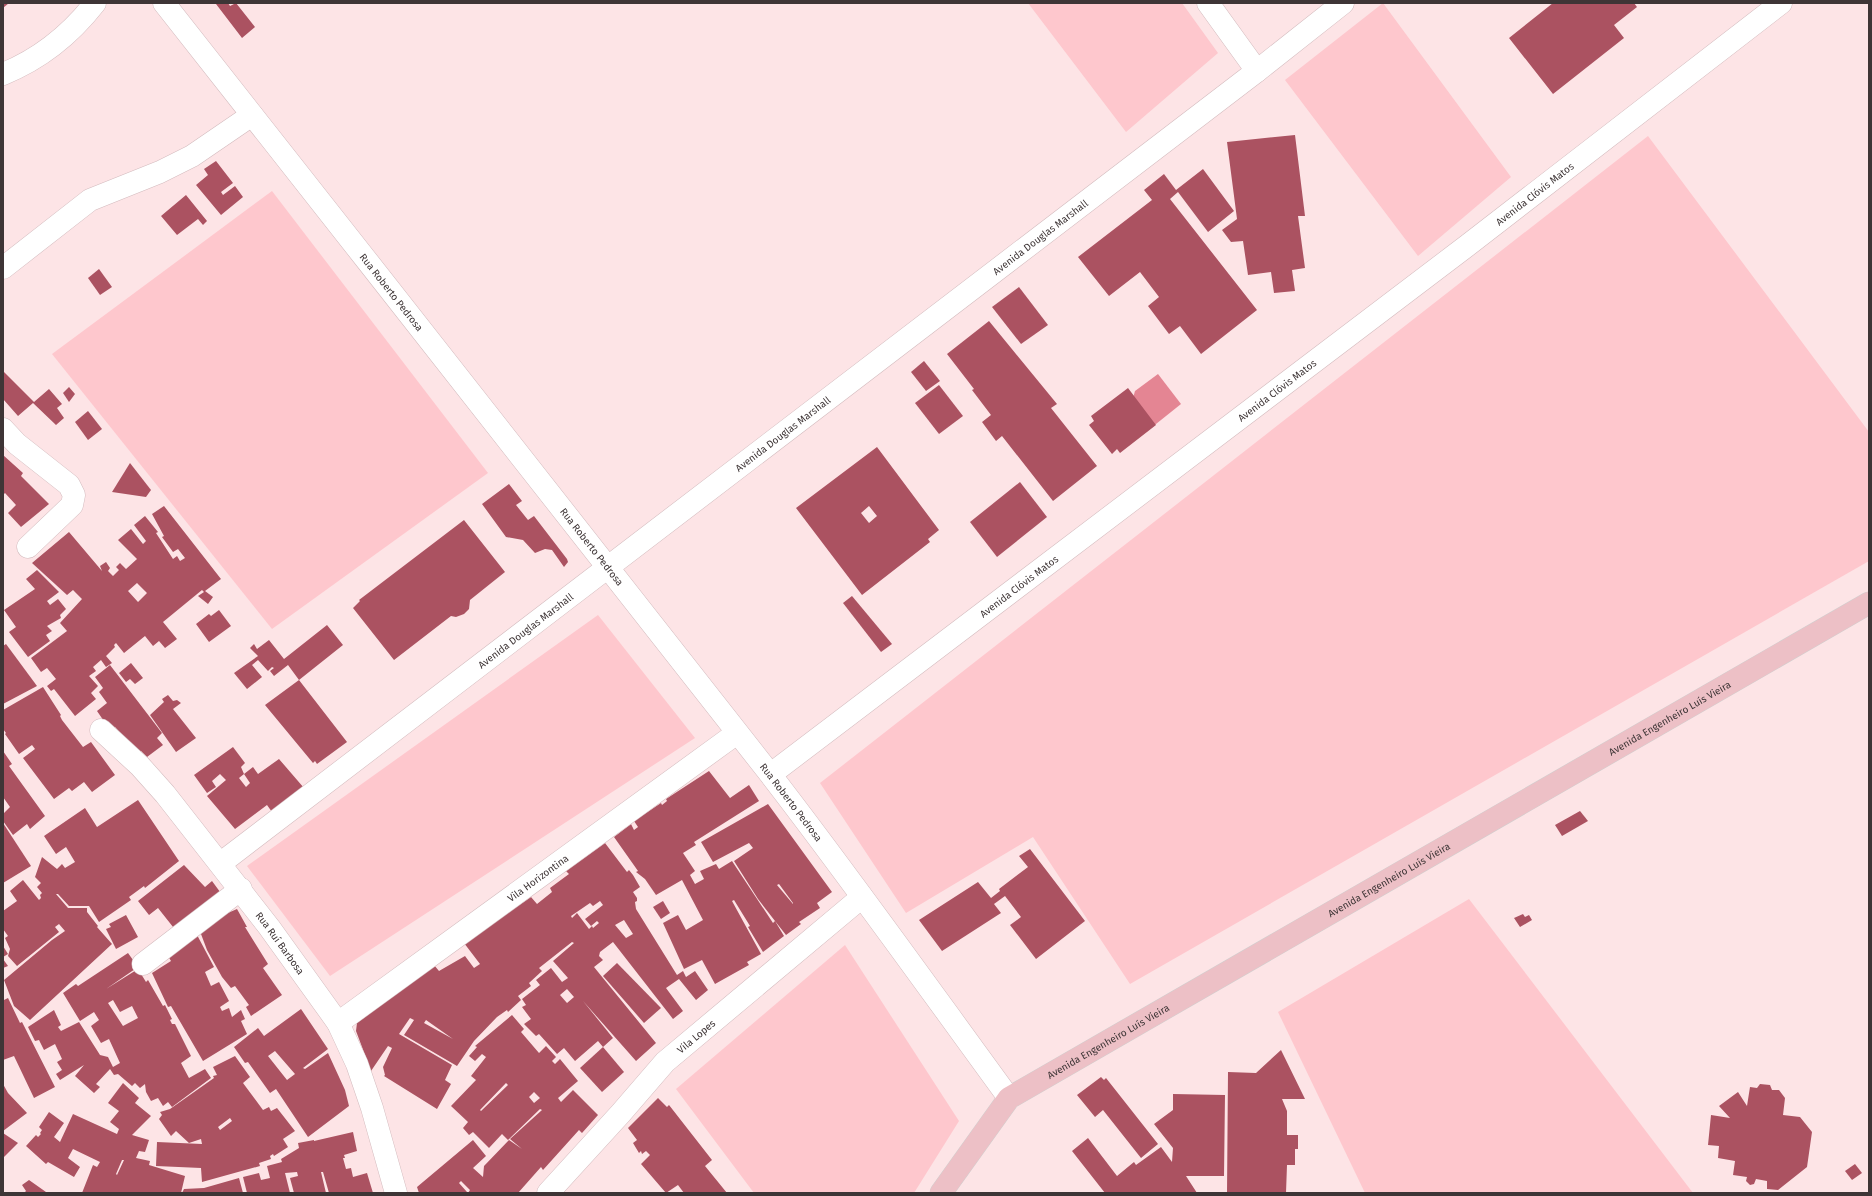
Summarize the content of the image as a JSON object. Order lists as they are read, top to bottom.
{
  "streets": {
    "main road": ["Avenida Engenheiro Luís Vieira"],
    "street": [
      "Avenida Clóvis Matos",
      "Avenida Douglas Marshall",
      "Rua Roberto Pedrosa",
      "Vila Horizontina",
      "Rua Ruí Barbosa",
      "Vila Lopes"
    ]
  },
  "crossings": [
    ["Avenida Clóvis Matos", "Rua Roberto Pedrosa"],
    ["Avenida Douglas Marshall", "Rua Roberto Pedrosa"],
    ["Avenida Douglas Marshall", "Rua Ruí Barbosa"],
    ["Rua Roberto Pedrosa", "Avenida Engenheiro Luís Vieira"],
    ["Rua Roberto Pedrosa", "Vila Horizontina"],
    ["Rua Roberto Pedrosa", "Vila Lopes"],
    ["Vila Horizontina", "Rua Ruí Barbosa"]
  ]
}
